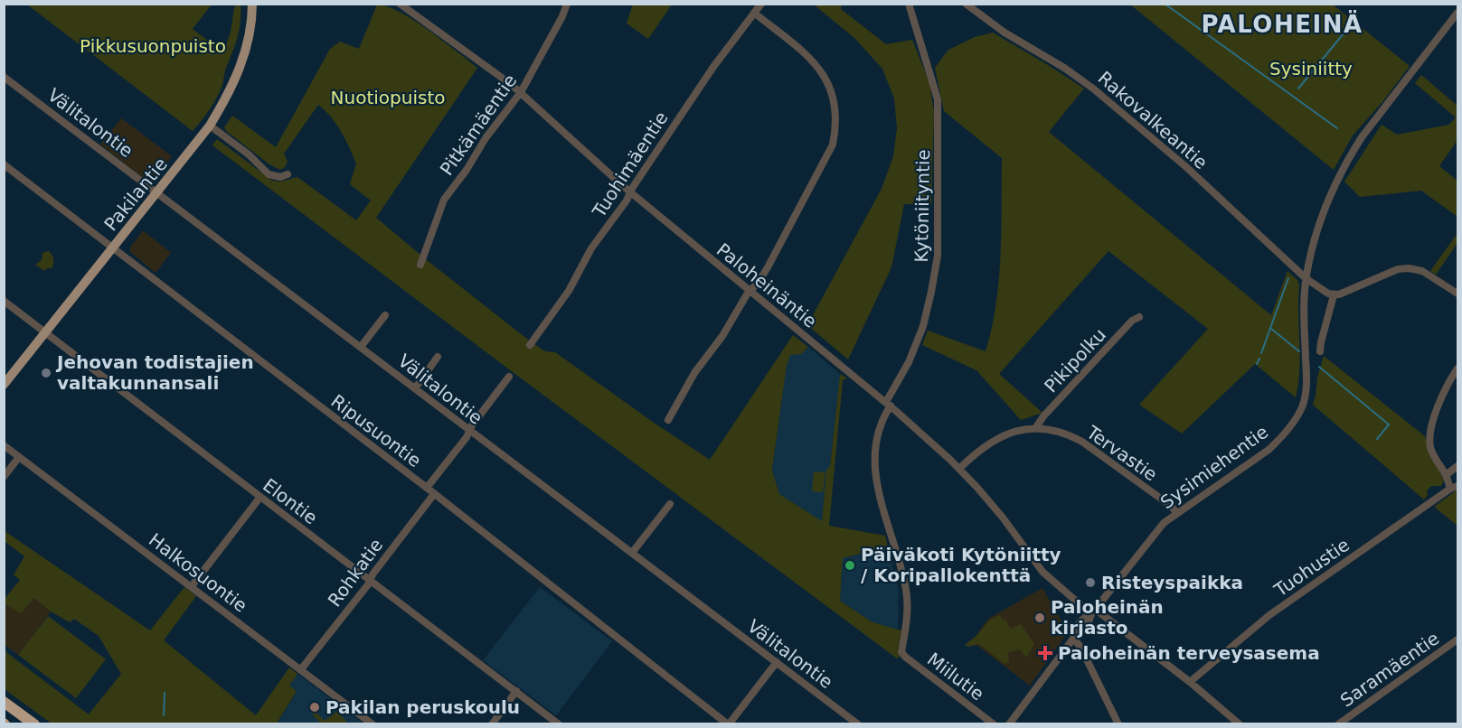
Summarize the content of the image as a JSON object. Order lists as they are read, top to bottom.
{
  "streets": {
    "main road": ["Pakilantie"],
    "street": [
      "Rakovalkeantie",
      "Välitalontie",
      "Pitkämäentie",
      "Tuohimäentie",
      "Kytöniityntie",
      "Paloheinäntie",
      "Pikipolku",
      "Ripusuontie",
      "Tervastie",
      "Sysimiehentie",
      "Elontie",
      "Tuohustie",
      "Halkosuontie",
      "Rohkatie",
      "Saramäentie",
      "Miilutie"
    ]
  },
  "crossings": [
    ["Rakovalkeantie", "Sysimiehentie"],
    ["Välitalontie", "Pakilantie"],
    ["Pitkämäentie", "Paloheinäntie"],
    ["Tuohimäentie", "Paloheinäntie"],
    ["Pakilantie", "Ripusuontie"],
    ["Pakilantie", "Elontie"],
    ["Kytöniityntie", "Paloheinäntie"],
    ["Kytöniityntie", "Miilutie"],
    ["Paloheinäntie", "Tervastie"],
    ["Paloheinäntie", "Sysimiehentie"],
    ["Paloheinäntie", "Tuohustie"],
    ["Pikipolku", "Tervastie"],
    ["Ripusuontie", "Rohkatie"],
    ["Tervastie", "Sysimiehentie"],
    ["Elontie", "Rohkatie"],
    ["Halkosuontie", "Rohkatie"]
  ],
  "districts": ["PALOHEINÄ"],
  "parks": ["Pikkusuonpuisto", "Sysiniitty", "Nuotiopuisto"],
  "places": {
    "other": [
      "Jehovan todistajien valtakunnansali",
      "Päiväkoti Kytöniitty / Koripallokenttä",
      "Risteyspaikka",
      "Paloheinän kirjasto",
      "Pakilan peruskoulu"
    ],
    "health": ["Paloheinän terveysasema"]
  }
}
